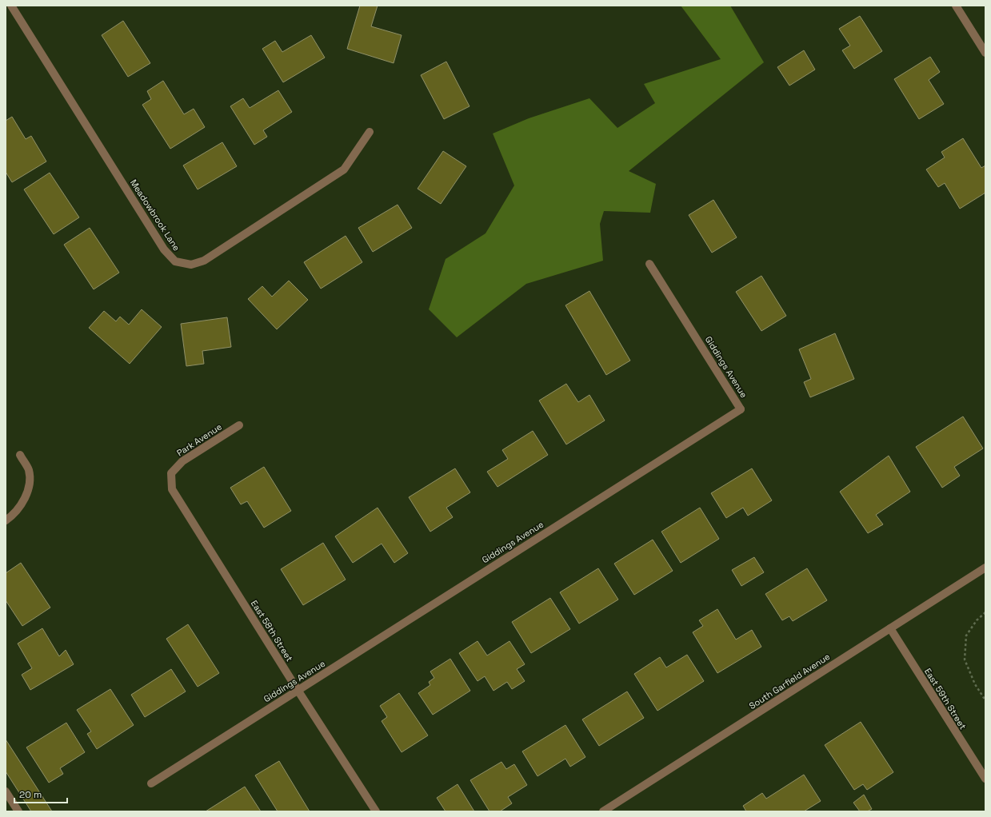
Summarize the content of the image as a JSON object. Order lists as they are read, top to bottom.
{
  "streets": {
    "street": [
      "Meadowbrook Lane",
      "Giddings Avenue",
      "Park Avenue",
      "East 58th Street",
      "South Garfield Avenue",
      "East 59th Street"
    ]
  },
  "crossings": [
    ["Giddings Avenue", "East 58th Street"],
    ["Park Avenue", "East 58th Street"],
    ["South Garfield Avenue", "East 59th Street"]
  ],
  "scale_bar": "20 m"
}
